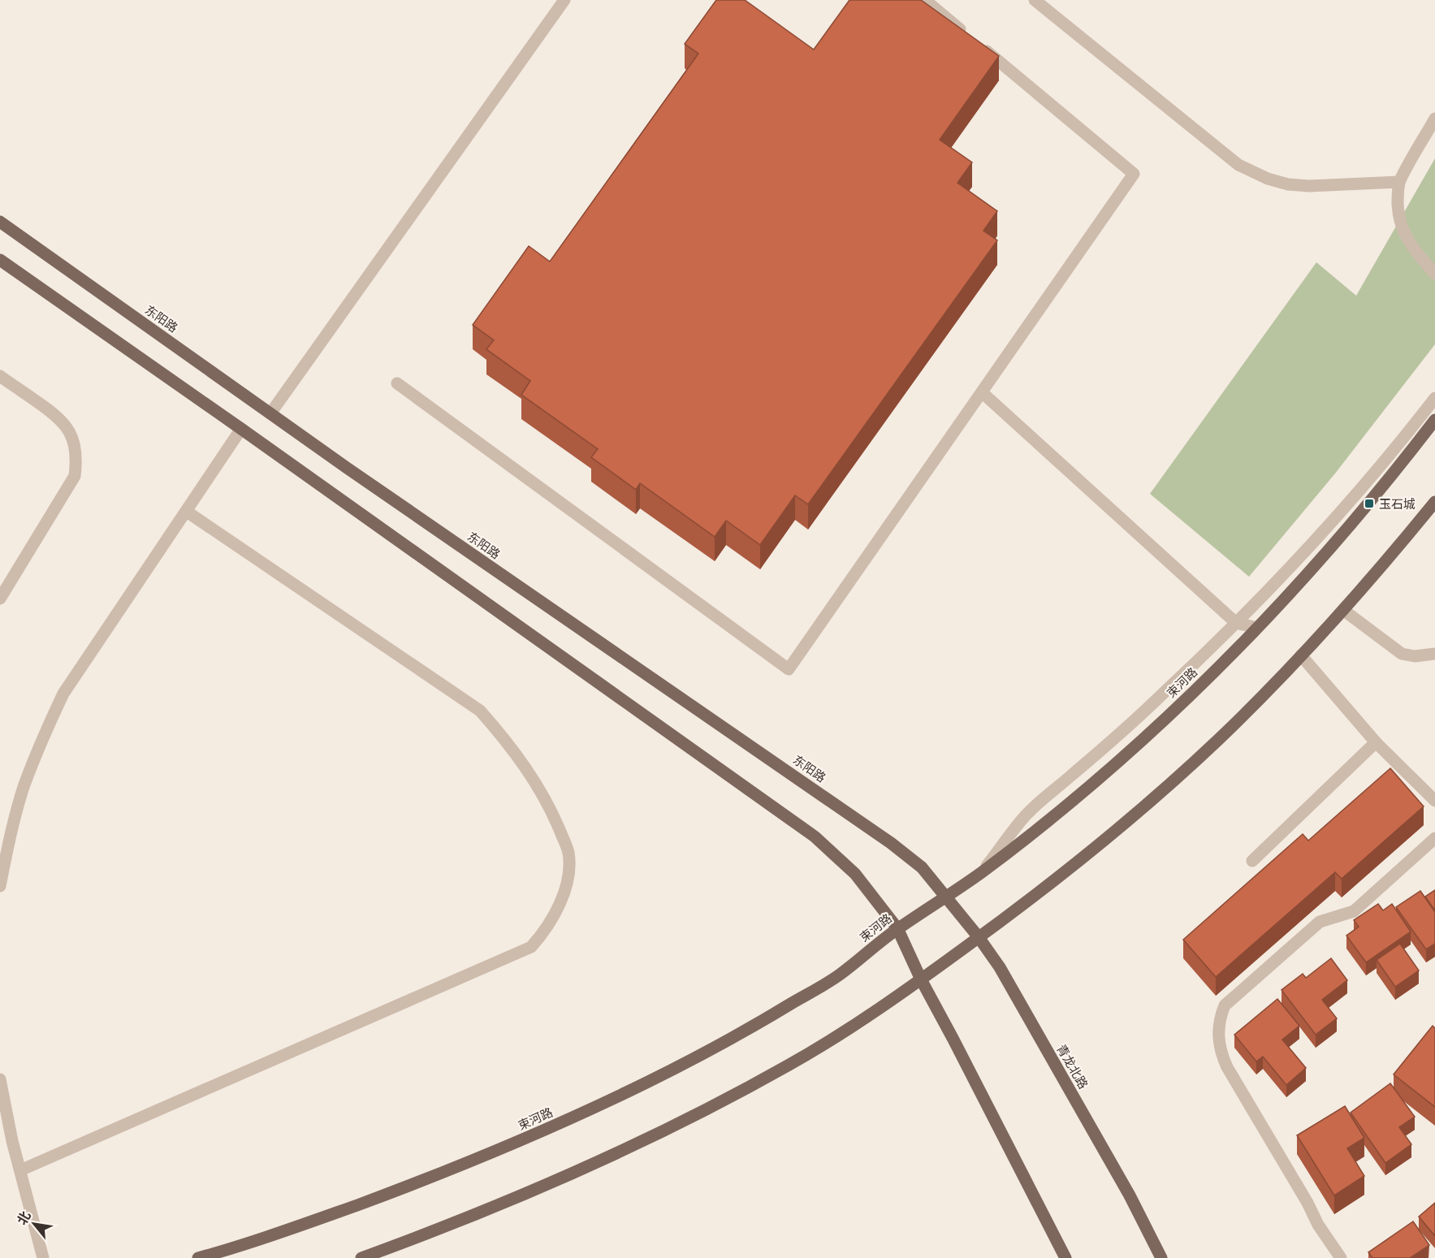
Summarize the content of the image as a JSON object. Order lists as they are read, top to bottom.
{
  "streets": {
    "main road": ["东阳路", "束河路", "青龙北路"]
  },
  "crossings": [
    ["东阳路", "束河路"],
    ["东阳路", "青龙北路"],
    ["束河路", "青龙北路"]
  ],
  "places": {
    "transit": ["玉石城"]
  },
  "north": "top left"
}
